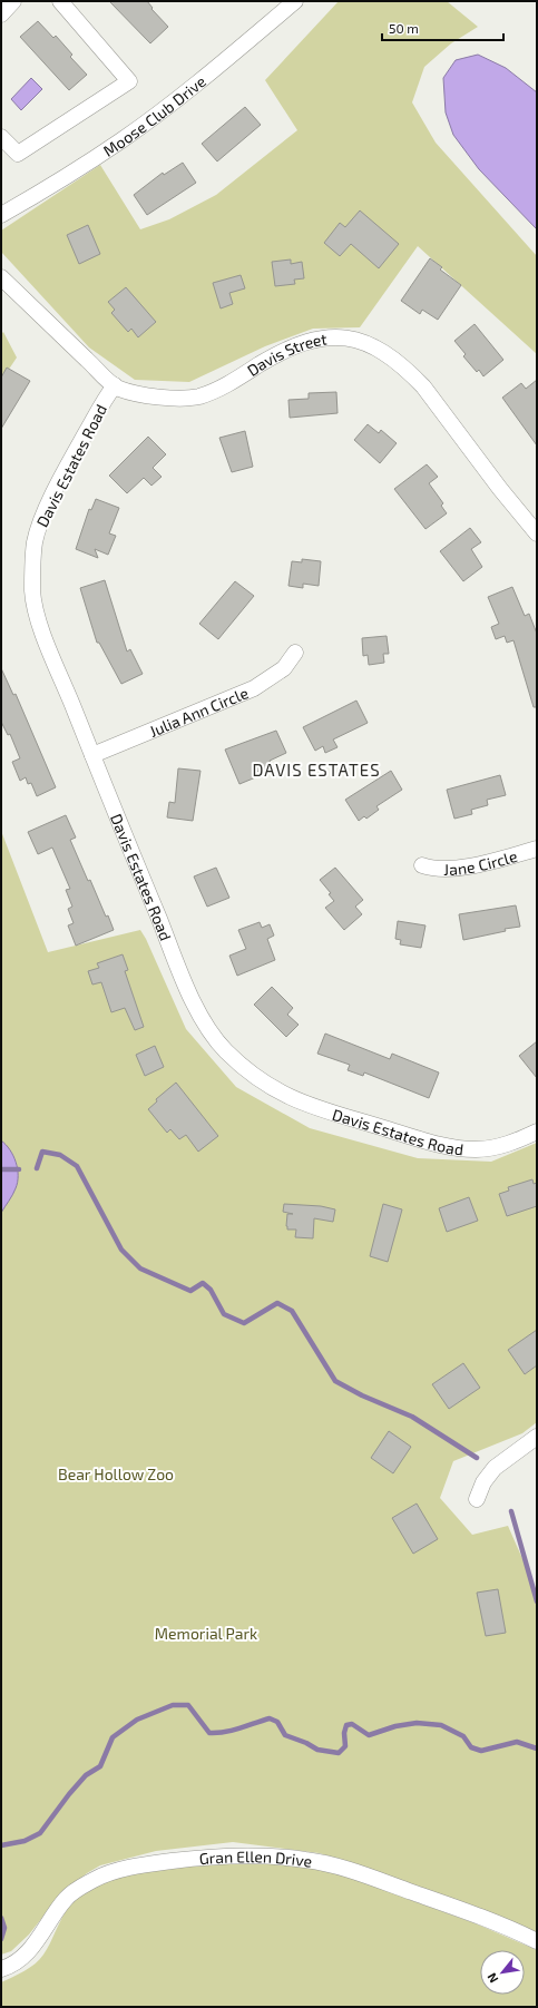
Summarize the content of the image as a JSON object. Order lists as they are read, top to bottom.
{
  "streets": {
    "street": [
      "Moose Club Drive",
      "Davis Street",
      "Davis Estates Road",
      "Julia Ann Circle",
      "Jane Circle",
      "Gran Ellen Drive"
    ]
  },
  "crossings": [
    ["Davis Street", "Davis Estates Road"],
    ["Davis Estates Road", "Julia Ann Circle"]
  ],
  "districts": ["DAVIS ESTATES"],
  "parks": ["Bear Hollow Zoo", "Memorial Park"],
  "scale_bar": "50 m",
  "north": "bottom left"
}
